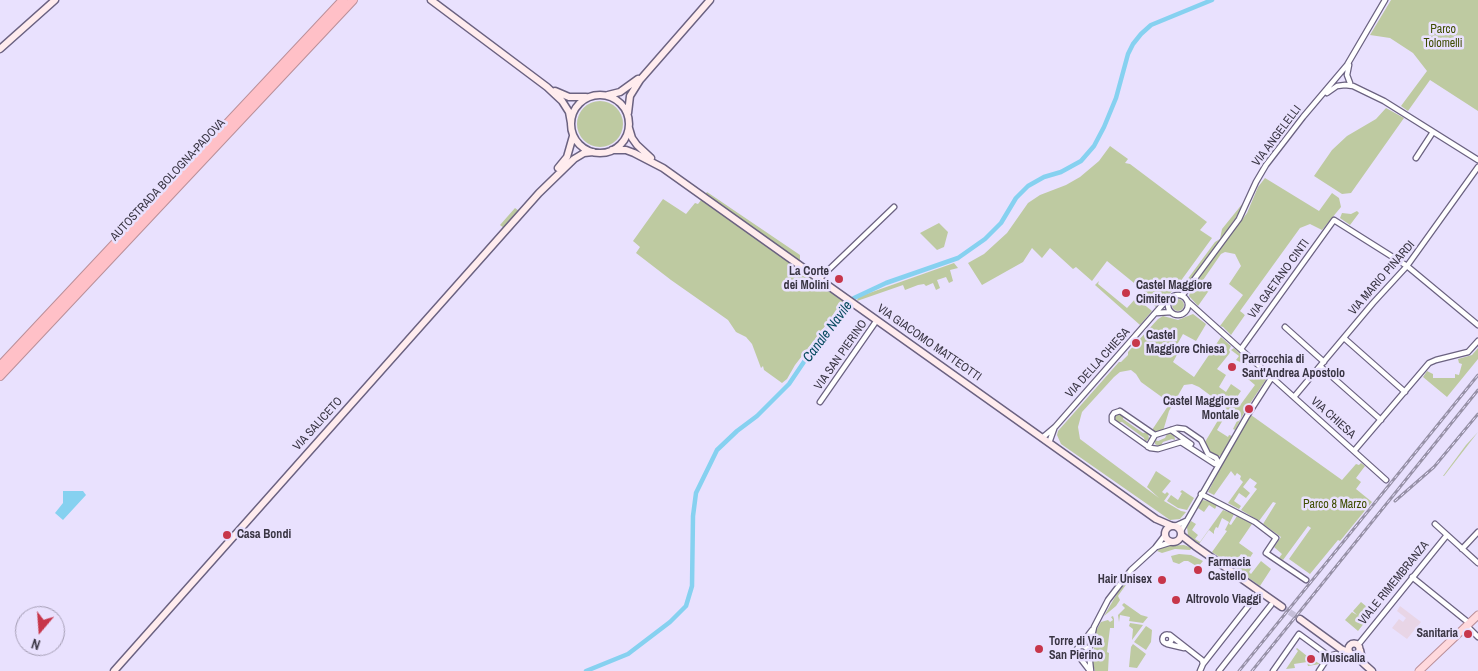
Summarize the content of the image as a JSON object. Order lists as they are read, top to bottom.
{
  "streets": {
    "highway": ["AUTOSTRADA BOLOGNA-PADOVA"],
    "main road": ["VIA GIACOMO MATTEOTTI", "VIA SALICETO"],
    "street": [
      "VIA ANGELELLI",
      "VIA MARIO PINARDI",
      "VIA GAETANO CINTI",
      "VIA SAN PIERINO",
      "VIA DELLA CHIESA",
      "VIA CHIESA",
      "VIALE RIMEMBRANZA"
    ]
  },
  "crossings": [
    ["VIA ANGELELLI", "VIA DELLA CHIESA"],
    ["VIA ANGELELLI", "VIA CHIESA"],
    ["VIA MARIO PINARDI", "VIA GAETANO CINTI"],
    ["VIA MARIO PINARDI", "VIA CHIESA"],
    ["VIA GAETANO CINTI", "VIA CHIESA"],
    ["VIA GIACOMO MATTEOTTI", "VIA SAN PIERINO"],
    ["VIA GIACOMO MATTEOTTI", "VIA DELLA CHIESA"],
    ["VIA GIACOMO MATTEOTTI", "VIA SALICETO"],
    ["VIA DELLA CHIESA", "VIA CHIESA"]
  ],
  "water": ["Canale Navile"],
  "parks": ["Parco Tolomelli", "Parco 8 Marzo"],
  "places": [
    "La Corte dei Molini",
    "Castel Maggiore Cimitero",
    "Castel Maggiore Chiesa",
    "Parrocchia di Sant'Andrea Apostolo",
    "Castel Maggiore Montale",
    "Casa Bondi",
    "Farmacia Castello",
    "Hair Unisex",
    "Altrovolo Viaggi",
    "Sanitaria",
    "Torre di Via San Pierino",
    "Musicalia"
  ],
  "north": "bottom"
}
